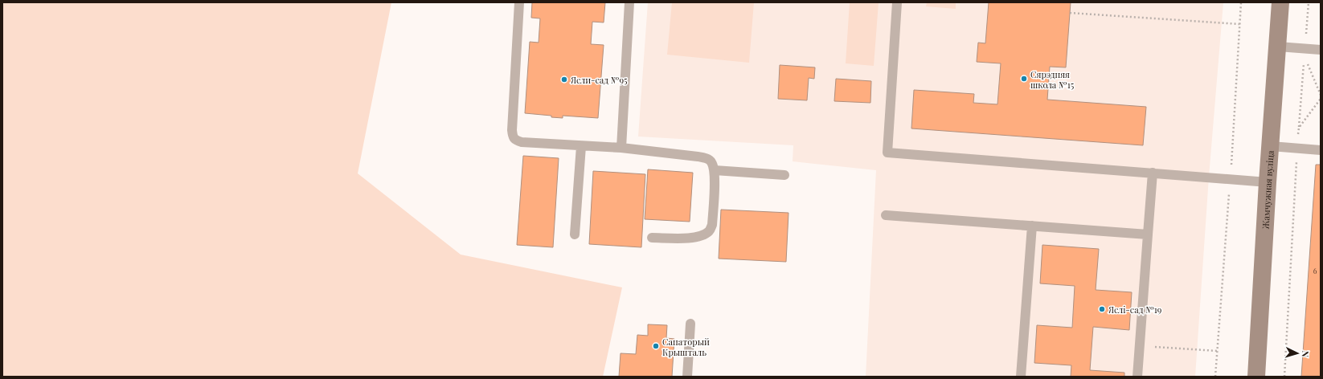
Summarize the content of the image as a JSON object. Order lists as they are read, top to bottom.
{
  "streets": {
    "main road": ["Жамчужная вуліца"]
  },
  "places": [
    "Сярэдняя школа №15",
    "Ясли-сад №95",
    "Яслі-сад №19",
    "Санаторый Крышталь"
  ],
  "house_numbers": ["6"],
  "north": "right"
}
